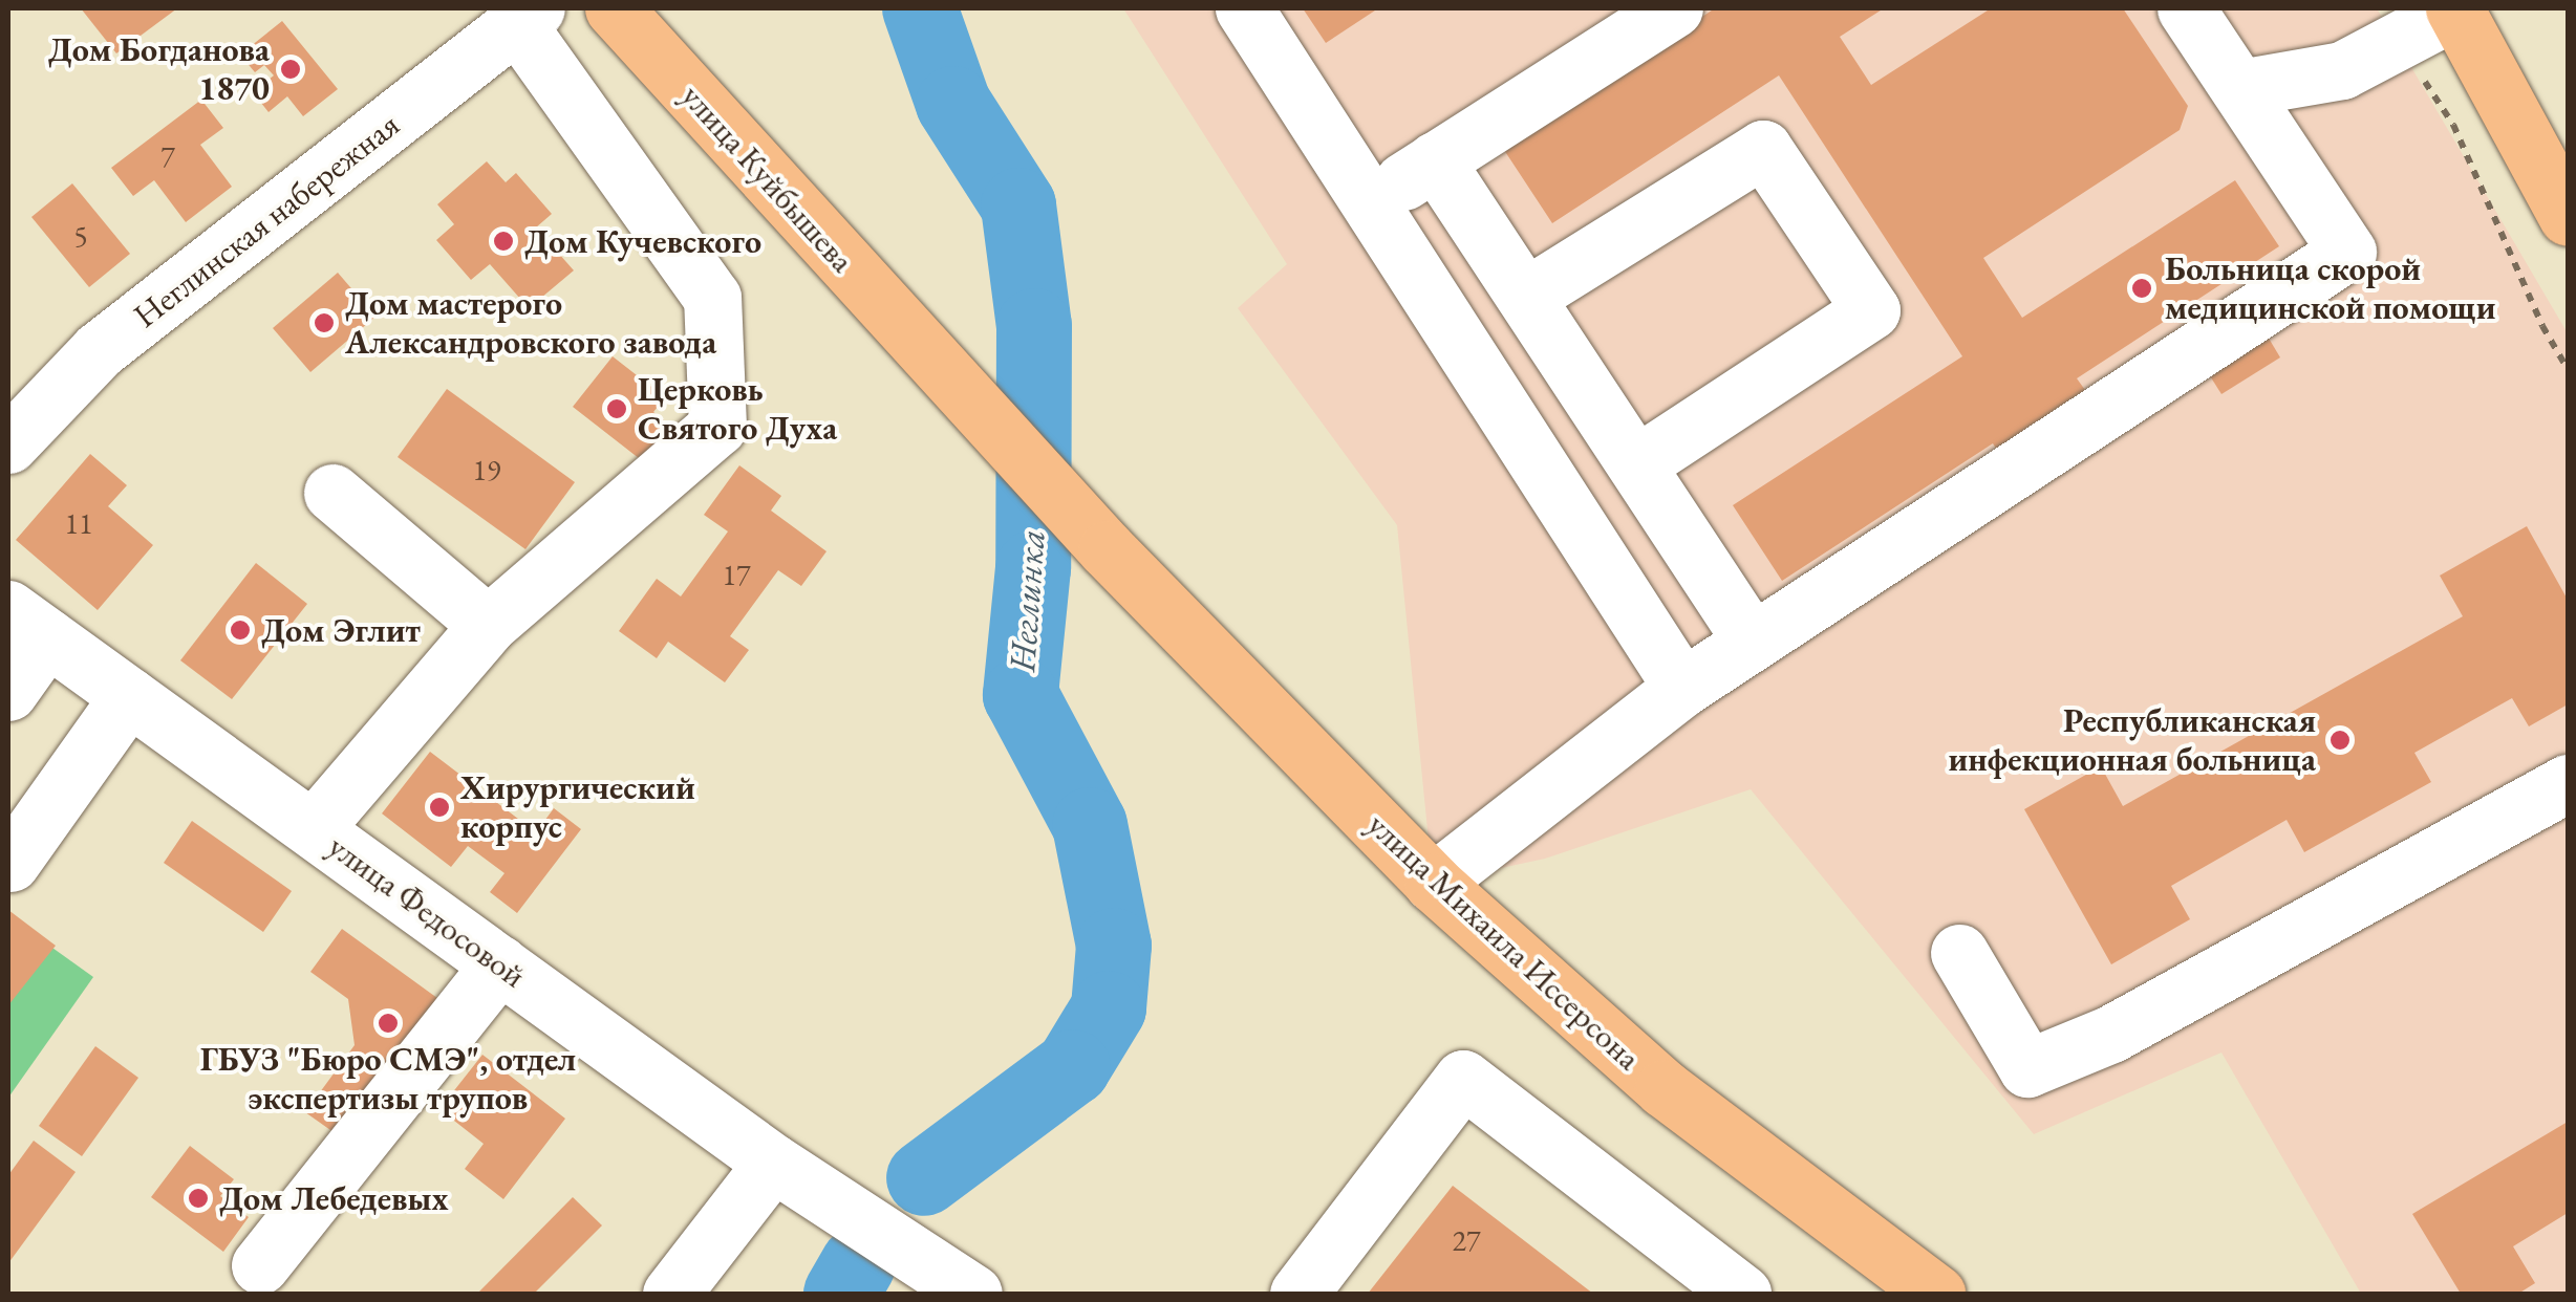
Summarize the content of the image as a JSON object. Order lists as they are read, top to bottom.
{
  "streets": {
    "main road": ["улица Куйбышева", "улица Михаила Иссерсона"],
    "street": ["Неглинская набережная", "улица Федосовой"]
  },
  "crossings": [
    ["улица Куйбышева", "улица Михаила Иссерсона"]
  ],
  "water": ["Неглинка"],
  "places": [
    "Дом Богданова 1870",
    "Дом Кучевского",
    "Больница скорой медицинской помощи",
    "Дом мастерого Александровского завода",
    "Церковь Святого Духа",
    "Дом Эглит",
    "Республиканская инфекционная больница",
    "Хирургический корпус",
    "ГБУЗ \"Бюро СМЭ\", отдел экспертизы трупов",
    "Дом Лебедевых"
  ],
  "house_numbers": [
    "7",
    "5",
    "19",
    "11",
    "17",
    "27"
  ]
}
